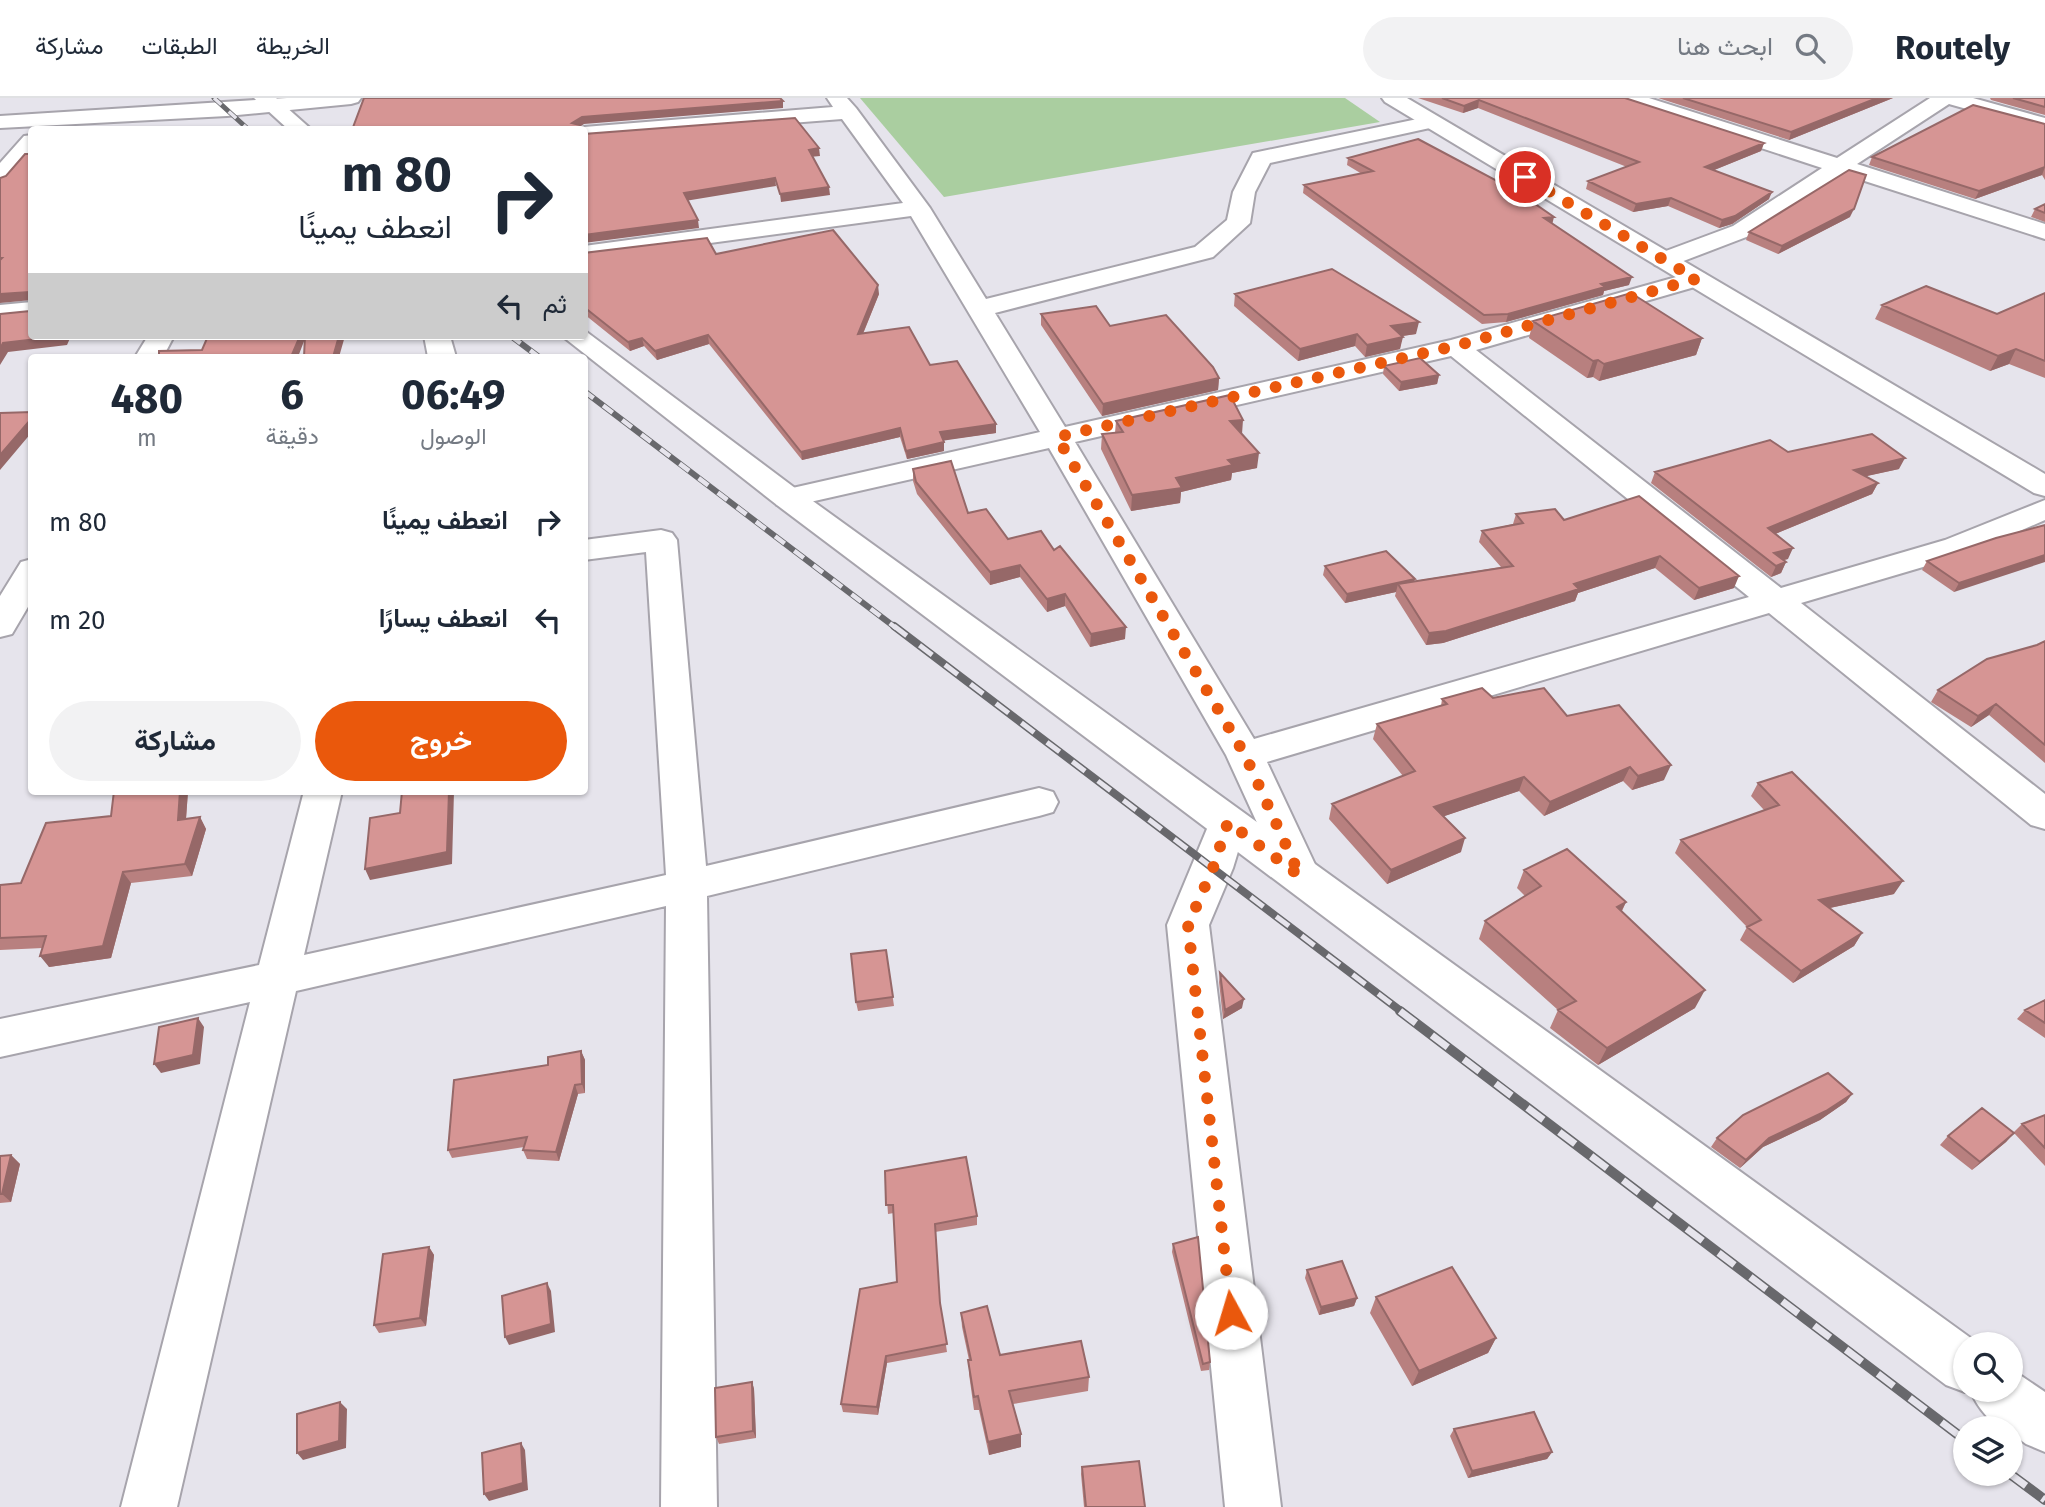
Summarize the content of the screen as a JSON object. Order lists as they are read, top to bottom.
{
  "page": {
    "header": "Routely",
    "search": "ابحث هنا",
    "nav": ["الخريطة", "الطبقات", "مشاركة"],
    "turn": ["80 m", "انعطف يمينًا"],
    "then": "ثم",
    "eta": [
      "06:49",
      "الوصول",
      "6",
      "دقيقة",
      "480",
      "m"
    ],
    "list": [
      {
        "name": "انعطف يمينًا",
        "value": "80 m"
      },
      {
        "name": "انعطف يسارًا",
        "value": "20 m"
      }
    ],
    "buttons": ["خروج", "مشاركة"]
  }
}
